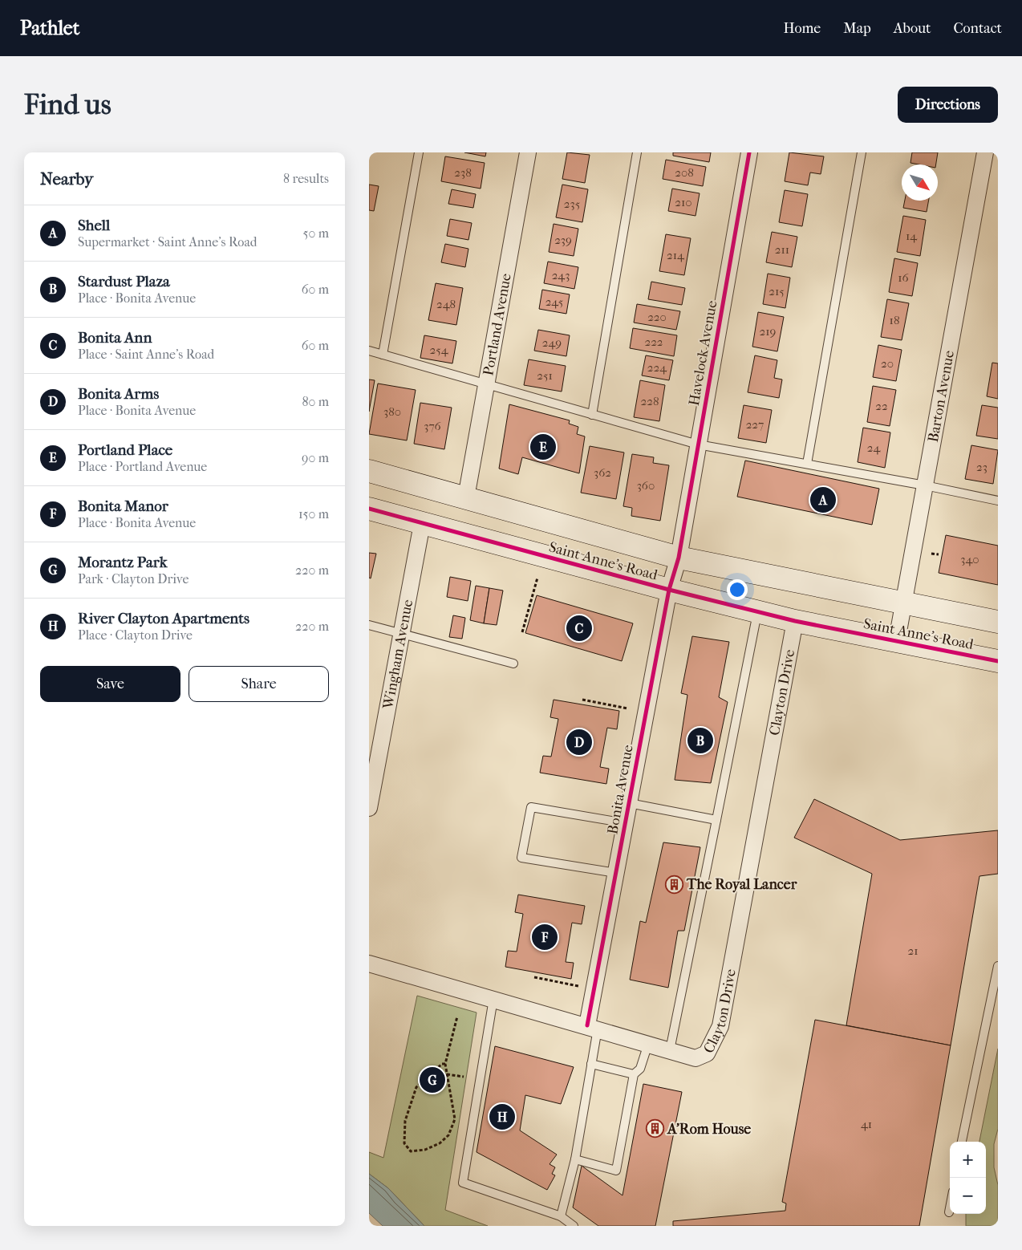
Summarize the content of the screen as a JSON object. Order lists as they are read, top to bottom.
{
  "streets": {
    "main road": ["Saint Anne's Road"],
    "street": [
      "Portland Avenue",
      "Havelock Avenue",
      "Barton Avenue",
      "Wingham Avenue",
      "Clayton Drive",
      "Bonita Avenue"
    ]
  },
  "crossings": [
    ["Portland Avenue", "Saint Anne's Road"],
    ["Havelock Avenue", "Saint Anne's Road"],
    ["Havelock Avenue", "Bonita Avenue"],
    ["Barton Avenue", "Saint Anne's Road"],
    ["Saint Anne's Road", "Wingham Avenue"],
    ["Saint Anne's Road", "Clayton Drive"],
    ["Saint Anne's Road", "Bonita Avenue"],
    ["Clayton Drive", "Bonita Avenue"]
  ],
  "places": {
    "building": ["The Royal Lancer", "A'Rom House"]
  },
  "house_numbers": [
    "238",
    "208",
    "210",
    "235",
    "14",
    "239",
    "211",
    "214",
    "243",
    "16",
    "215",
    "245",
    "248",
    "220",
    "18",
    "219",
    "222",
    "249",
    "254",
    "20",
    "224",
    "251",
    "228",
    "22",
    "380",
    "227",
    "376",
    "24",
    "23",
    "362",
    "360",
    "340",
    "21",
    "41"
  ],
  "north": "bottom right",
  "page": {
    "header": "Pathlet",
    "nav": [
      "Home",
      "Map",
      "About",
      "Contact"
    ],
    "buttons": [
      "Directions",
      ["Save", "Share"]
    ],
    "title": "Find us",
    "heading": ["Nearby", "8 results"],
    "list": [
      {
        "mark": "A",
        "name": "Shell",
        "note": "Supermarket · Saint Anne's Road",
        "value": "50 m"
      },
      {
        "mark": "B",
        "name": "Stardust Plaza",
        "note": "Place · Bonita Avenue",
        "value": "60 m"
      },
      {
        "mark": "C",
        "name": "Bonita Ann",
        "note": "Place · Saint Anne's Road",
        "value": "60 m"
      },
      {
        "mark": "D",
        "name": "Bonita Arms",
        "note": "Place · Bonita Avenue",
        "value": "80 m"
      },
      {
        "mark": "E",
        "name": "Portland Place",
        "note": "Place · Portland Avenue",
        "value": "90 m"
      },
      {
        "mark": "F",
        "name": "Bonita Manor",
        "note": "Place · Bonita Avenue",
        "value": "150 m"
      },
      {
        "mark": "G",
        "name": "Morantz Park",
        "note": "Park · Clayton Drive",
        "value": "220 m"
      },
      {
        "mark": "H",
        "name": "River Clayton Apartments",
        "note": "Place · Clayton Drive",
        "value": "220 m"
      }
    ],
    "pins": [
      "E",
      "A",
      "C",
      "B",
      "D",
      "F",
      "G",
      "H"
    ],
    "map_buttons": ["+", "−"]
  }
}
